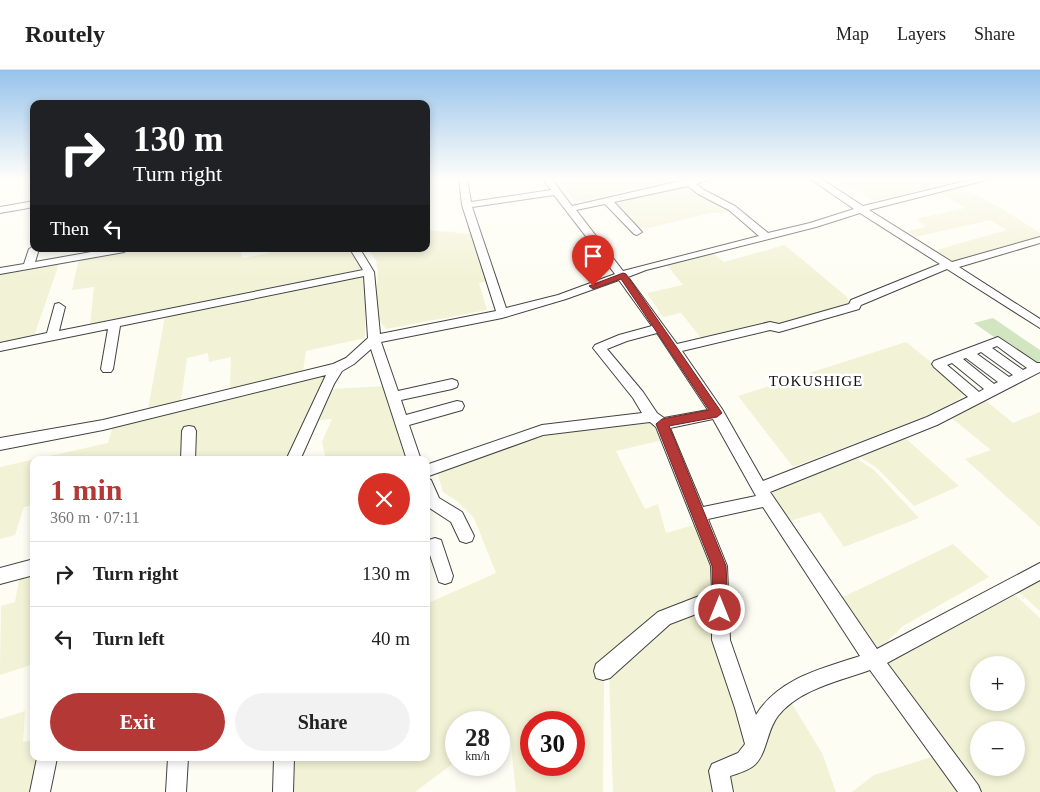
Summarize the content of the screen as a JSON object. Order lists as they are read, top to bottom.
{
  "districts": ["TOKUSHIGE"],
  "page": {
    "header": "Routely",
    "nav": ["Map", "Layers", "Share"],
    "turn": ["130 m", "Turn right"],
    "then": "Then",
    "heading": ["1 min", "360 m · 07:11"],
    "list": [
      {
        "name": "Turn right",
        "value": "130 m"
      },
      {
        "name": "Turn left",
        "value": "40 m"
      }
    ],
    "map_buttons": ["+", "−"],
    "buttons": ["Exit", "Share"],
    "speed": "28 km/h",
    "limit": "30"
  }
}
